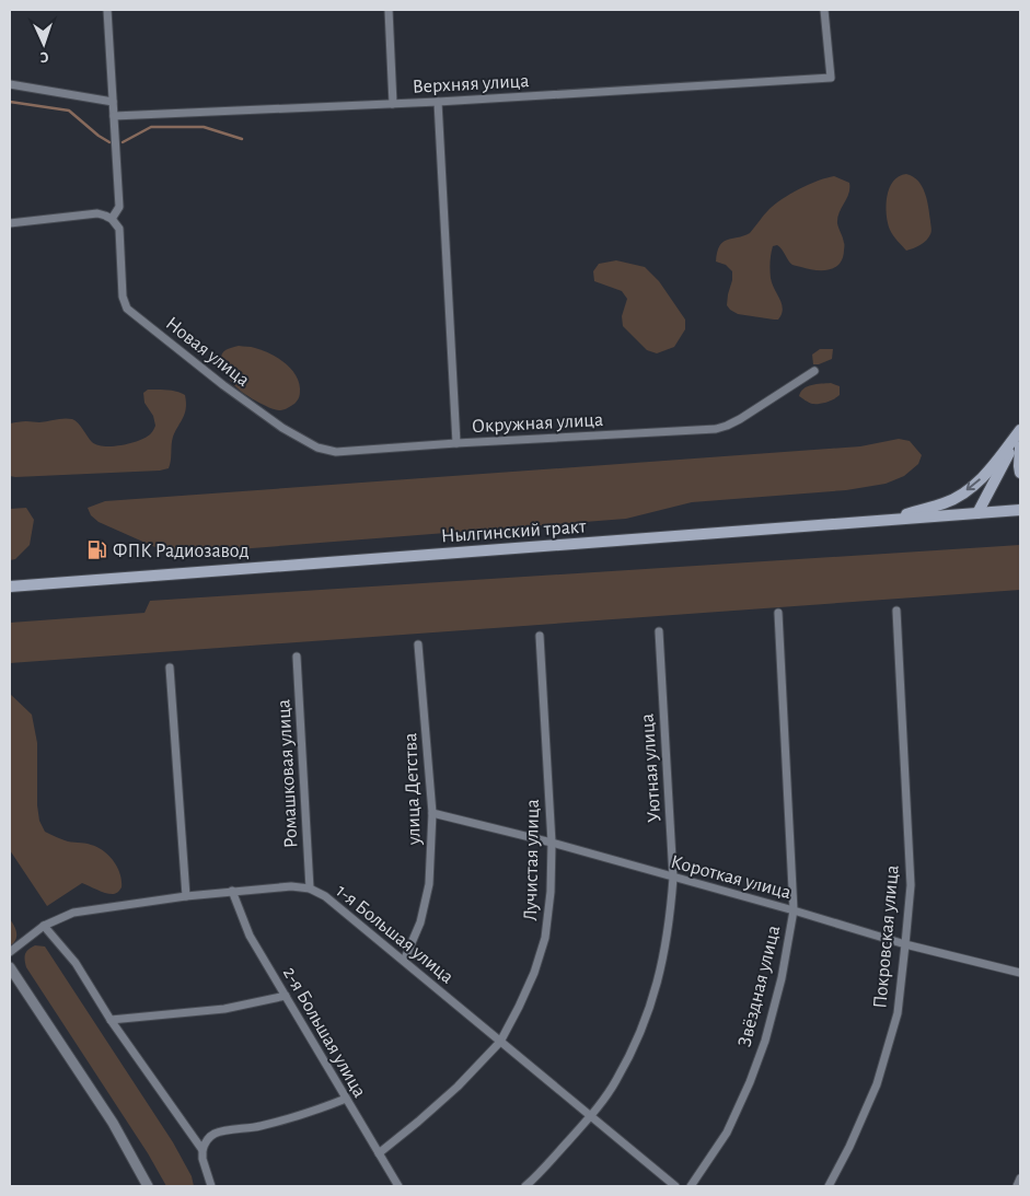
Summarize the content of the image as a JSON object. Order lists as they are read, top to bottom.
{
  "streets": {
    "main road": ["Нылгинский тракт"],
    "street": [
      "Верхняя улица",
      "Новая улица",
      "Окружная улица",
      "Уютная улица",
      "Ромашковая улица",
      "улица Детства",
      "Лучистая улица",
      "Короткая улица",
      "1-я Большая улица",
      "Покровская улица",
      "Звёздная улица",
      "2-я Большая улица"
    ]
  },
  "crossings": [
    ["Верхняя улица", "Окружная улица"],
    ["Новая улица", "Окружная улица"],
    ["Уютная улица", "Короткая улица"],
    ["Уютная улица", "1-я Большая улица"],
    ["Ромашковая улица", "1-я Большая улица"],
    ["улица Детства", "Короткая улица"],
    ["улица Детства", "1-я Большая улица"],
    ["Лучистая улица", "Короткая улица"],
    ["Лучистая улица", "1-я Большая улица"],
    ["Лучистая улица", "2-я Большая улица"],
    ["Короткая улица", "Покровская улица"],
    ["Короткая улица", "Звёздная улица"],
    ["1-я Большая улица", "2-я Большая улица"]
  ],
  "places": {
    "fuel station": ["ФПК Радиозавод"]
  },
  "north": "bottom"
}
